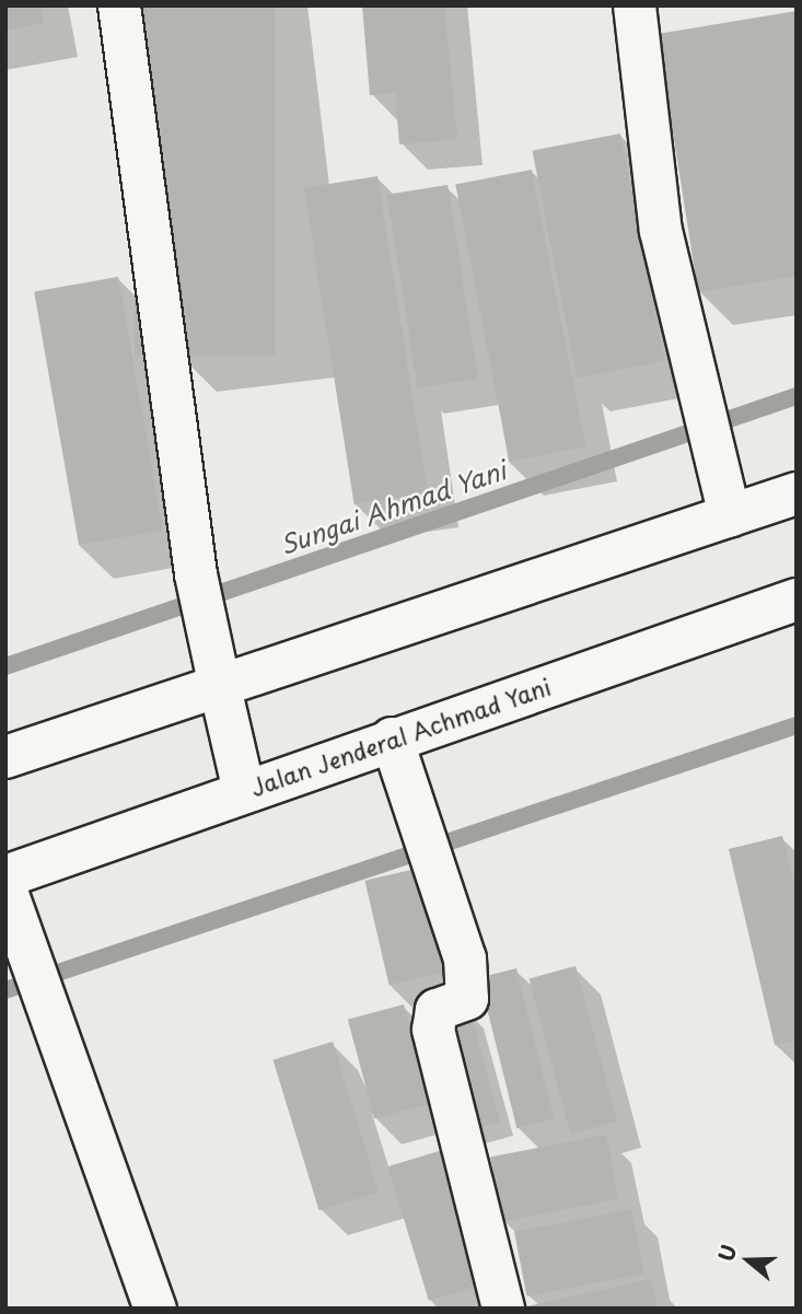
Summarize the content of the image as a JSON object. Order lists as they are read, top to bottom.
{
  "streets": {
    "main road": ["Jalan Jenderal Achmad Yani"]
  },
  "water": ["Sungai Ahmad Yani"],
  "north": "left"
}
